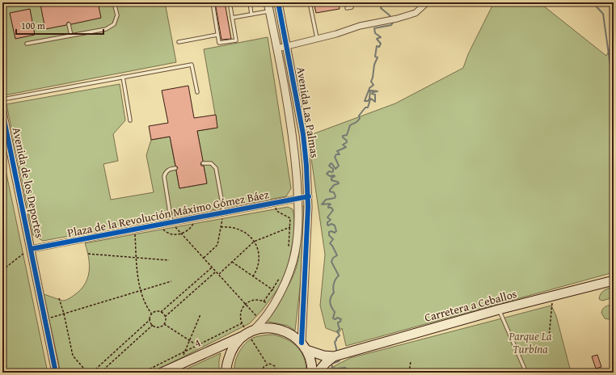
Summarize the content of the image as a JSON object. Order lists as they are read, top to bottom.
{
  "streets": {
    "main road": ["Carretera a Ceballos", "4"],
    "street": ["Avenida Las Palmas", "Avenida de los Deportes", "Plaza de la Revolución Máximo Gómez Báez"]
  },
  "crossings": [
    ["Avenida Las Palmas", "Plaza de la Revolución Máximo Gómez Báez"],
    ["Avenida Las Palmas", "4"],
    ["Avenida de los Deportes", "Plaza de la Revolución Máximo Gómez Báez"]
  ],
  "parks": ["Parque La Turbina"],
  "scale_bar": "100 m"
}
